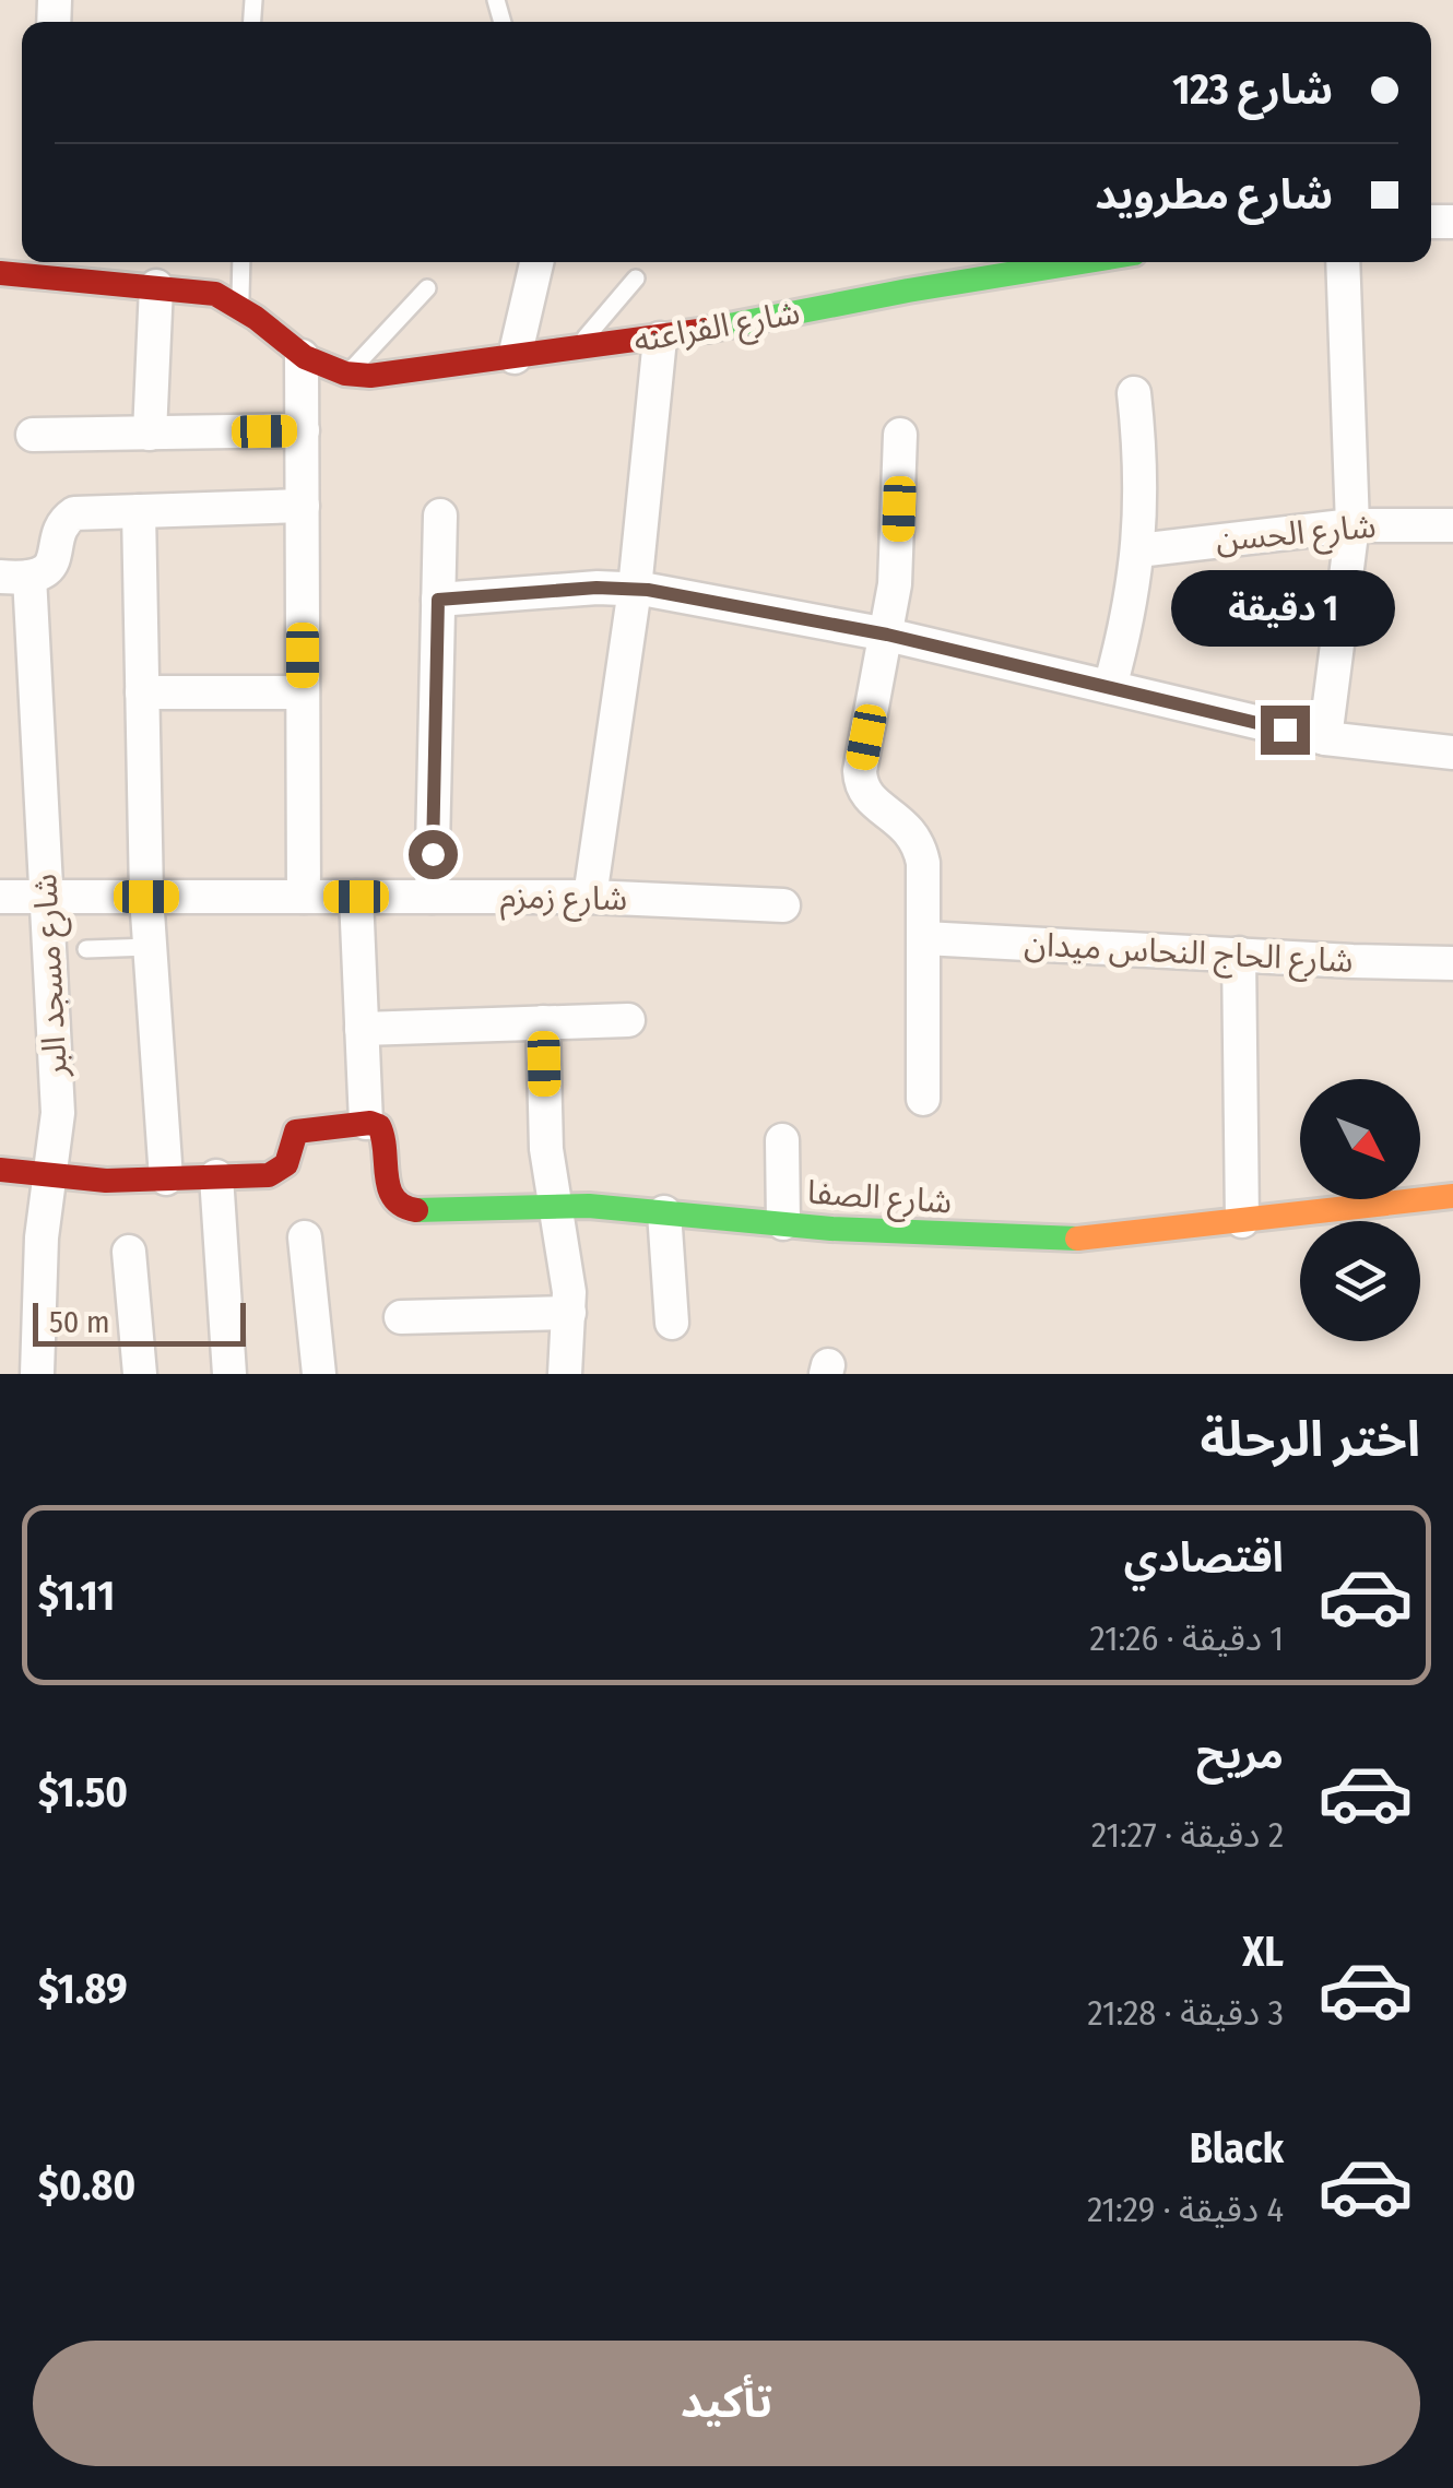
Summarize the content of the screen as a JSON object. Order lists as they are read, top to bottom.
{
  "streets": {
    "street": [
      "شارع الفراعنه",
      "شارع الحسن",
      "شارع زمزم",
      "شارع الحاج النحاس ميدان",
      "شارع مسجد البر",
      "شارع الصفا"
    ]
  },
  "crossings": [
    ["شارع زمزم", "شارع مسجد البر"]
  ],
  "scale_bar": "50 m",
  "north": "bottom right",
  "page": {
    "banner": ["شارع 123", "شارع مطرويد"],
    "bubble": "1 دقيقة",
    "scale": "50 m",
    "heading": "اختر الرحلة",
    "list": [
      {
        "name": "اقتصادي",
        "note": "1 دقيقة · 21:26",
        "value": "$1.11"
      },
      {
        "name": "مريح",
        "note": "2 دقيقة · 21:27",
        "value": "$1.50"
      },
      {
        "name": "XL",
        "note": "3 دقيقة · 21:28",
        "value": "$1.89"
      },
      {
        "name": "Black",
        "note": "4 دقيقة · 21:29",
        "value": "$0.80"
      }
    ],
    "buttons": "تأكيد"
  }
}
